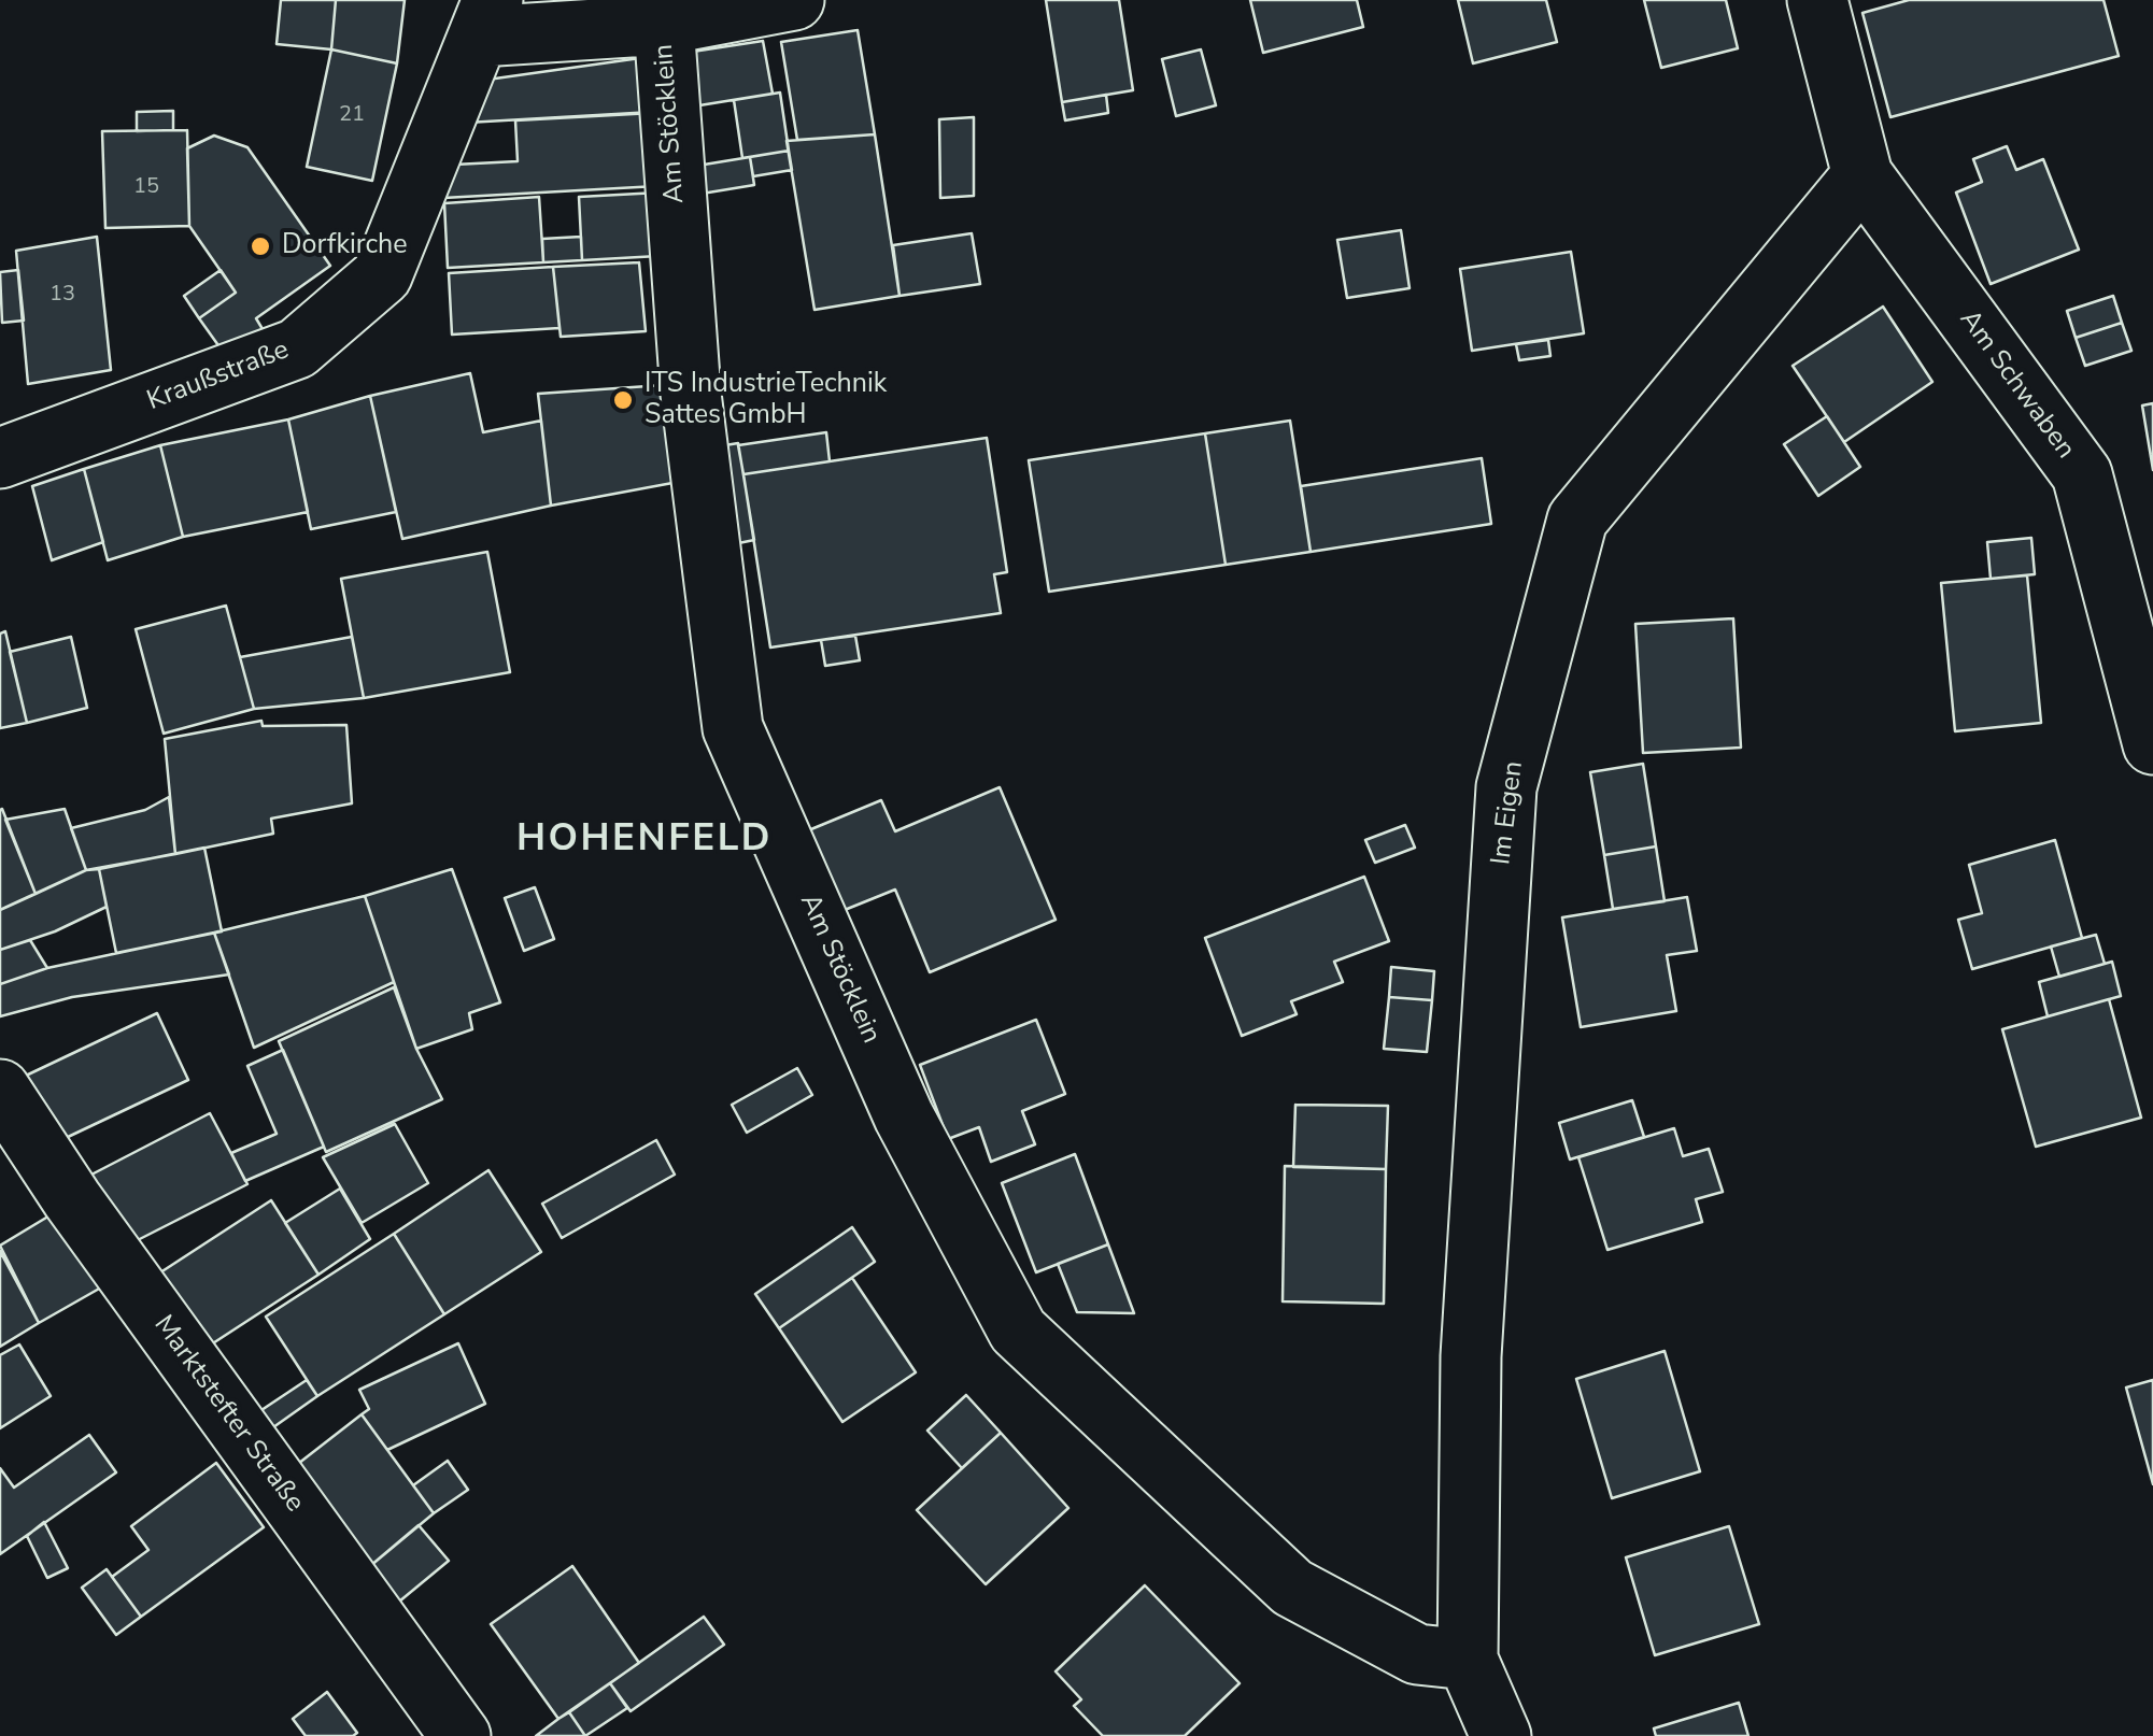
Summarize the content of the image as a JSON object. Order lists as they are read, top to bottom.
{
  "streets": {
    "street": [
      "Am Stöcklein",
      "Kraußstraße",
      "Am Schwaben",
      "Im Eigen",
      "Marktstefter Straße"
    ]
  },
  "crossings": [
    ["Am Stöcklein", "Im Eigen"],
    ["Am Schwaben", "Im Eigen"]
  ],
  "districts": ["HOHENFELD"],
  "places": ["Dorfkirche", "ITS IndustrieTechnik Sattes GmbH"],
  "house_numbers": ["21", "15", "13"]
}
